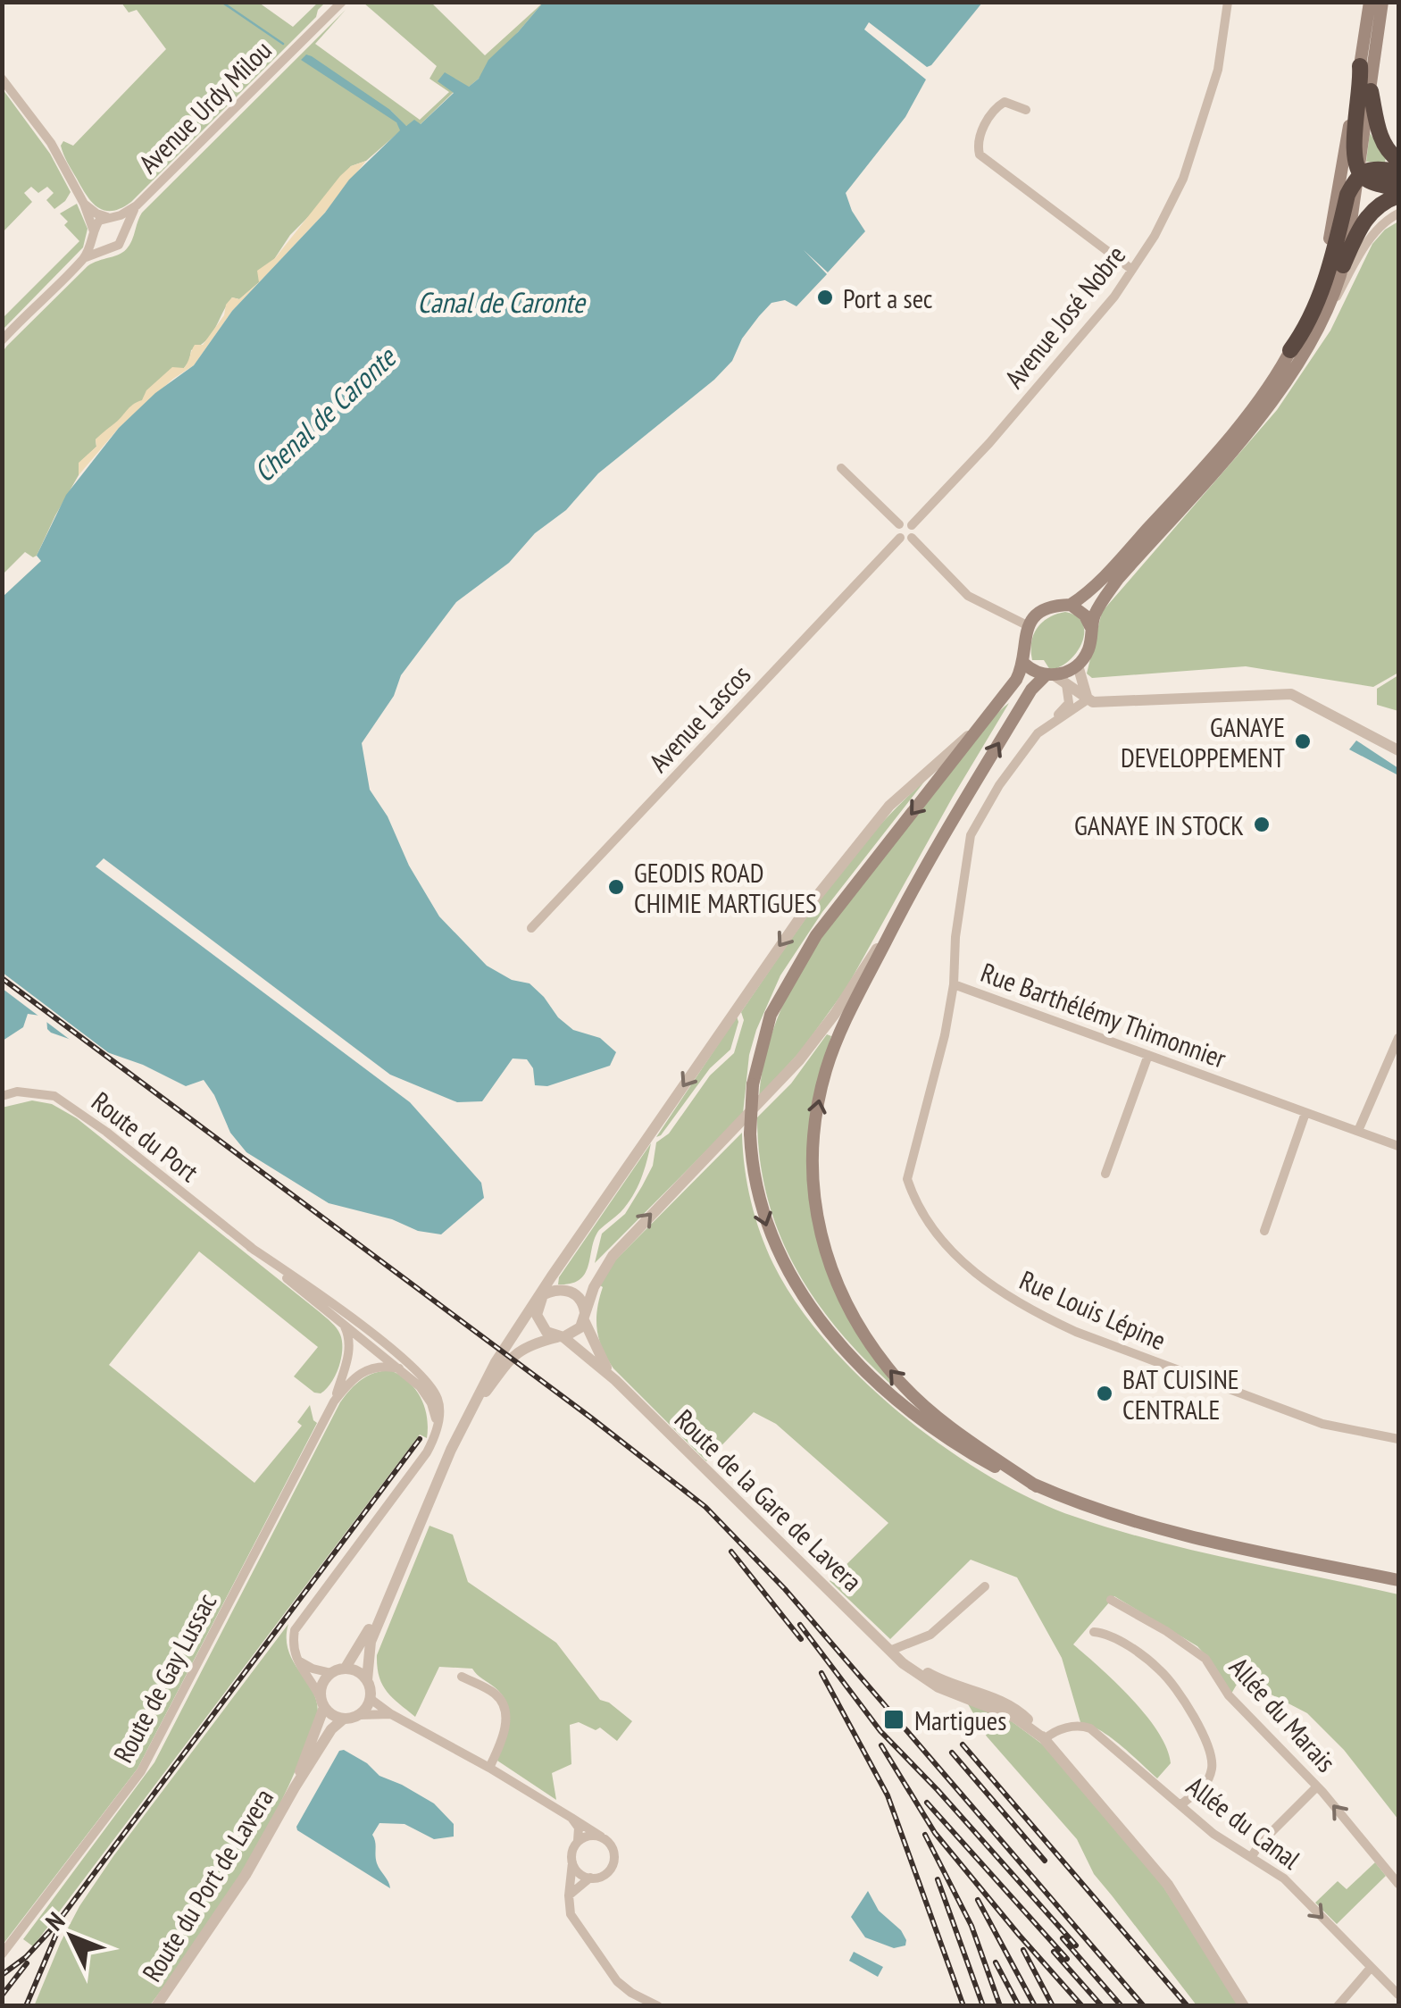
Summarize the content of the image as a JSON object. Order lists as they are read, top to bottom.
{
  "streets": {
    "street": [
      "Avenue Urdy Milou",
      "Avenue José Nobre",
      "Avenue Lascos",
      "Rue Barthélémy Thimonnier",
      "Route du Port",
      "Rue Louis Lépine",
      "Route de la Gare de Lavera",
      "Route de Gay Lussac",
      "Allée du Marais",
      "Allée du Canal",
      "Route du Port de Lavera"
    ]
  },
  "crossings": [
    ["Avenue José Nobre", "Avenue Lascos"],
    ["Rue Barthélémy Thimonnier", "Rue Louis Lépine"],
    ["Route du Port", "Route de Gay Lussac"],
    ["Route de la Gare de Lavera", "Allée du Canal"]
  ],
  "one_way": ["Allée du Canal"],
  "water": ["Canal de Caronte", "Chenal de Caronte"],
  "places": {
    "other": [
      "Port a sec",
      "GANAYE DEVELOPPEMENT",
      "GANAYE IN STOCK",
      "GEODIS ROAD CHIMIE MARTIGUES",
      "BAT CUISINE CENTRALE"
    ],
    "transit": ["Martigues"]
  },
  "north": "top left"
}
